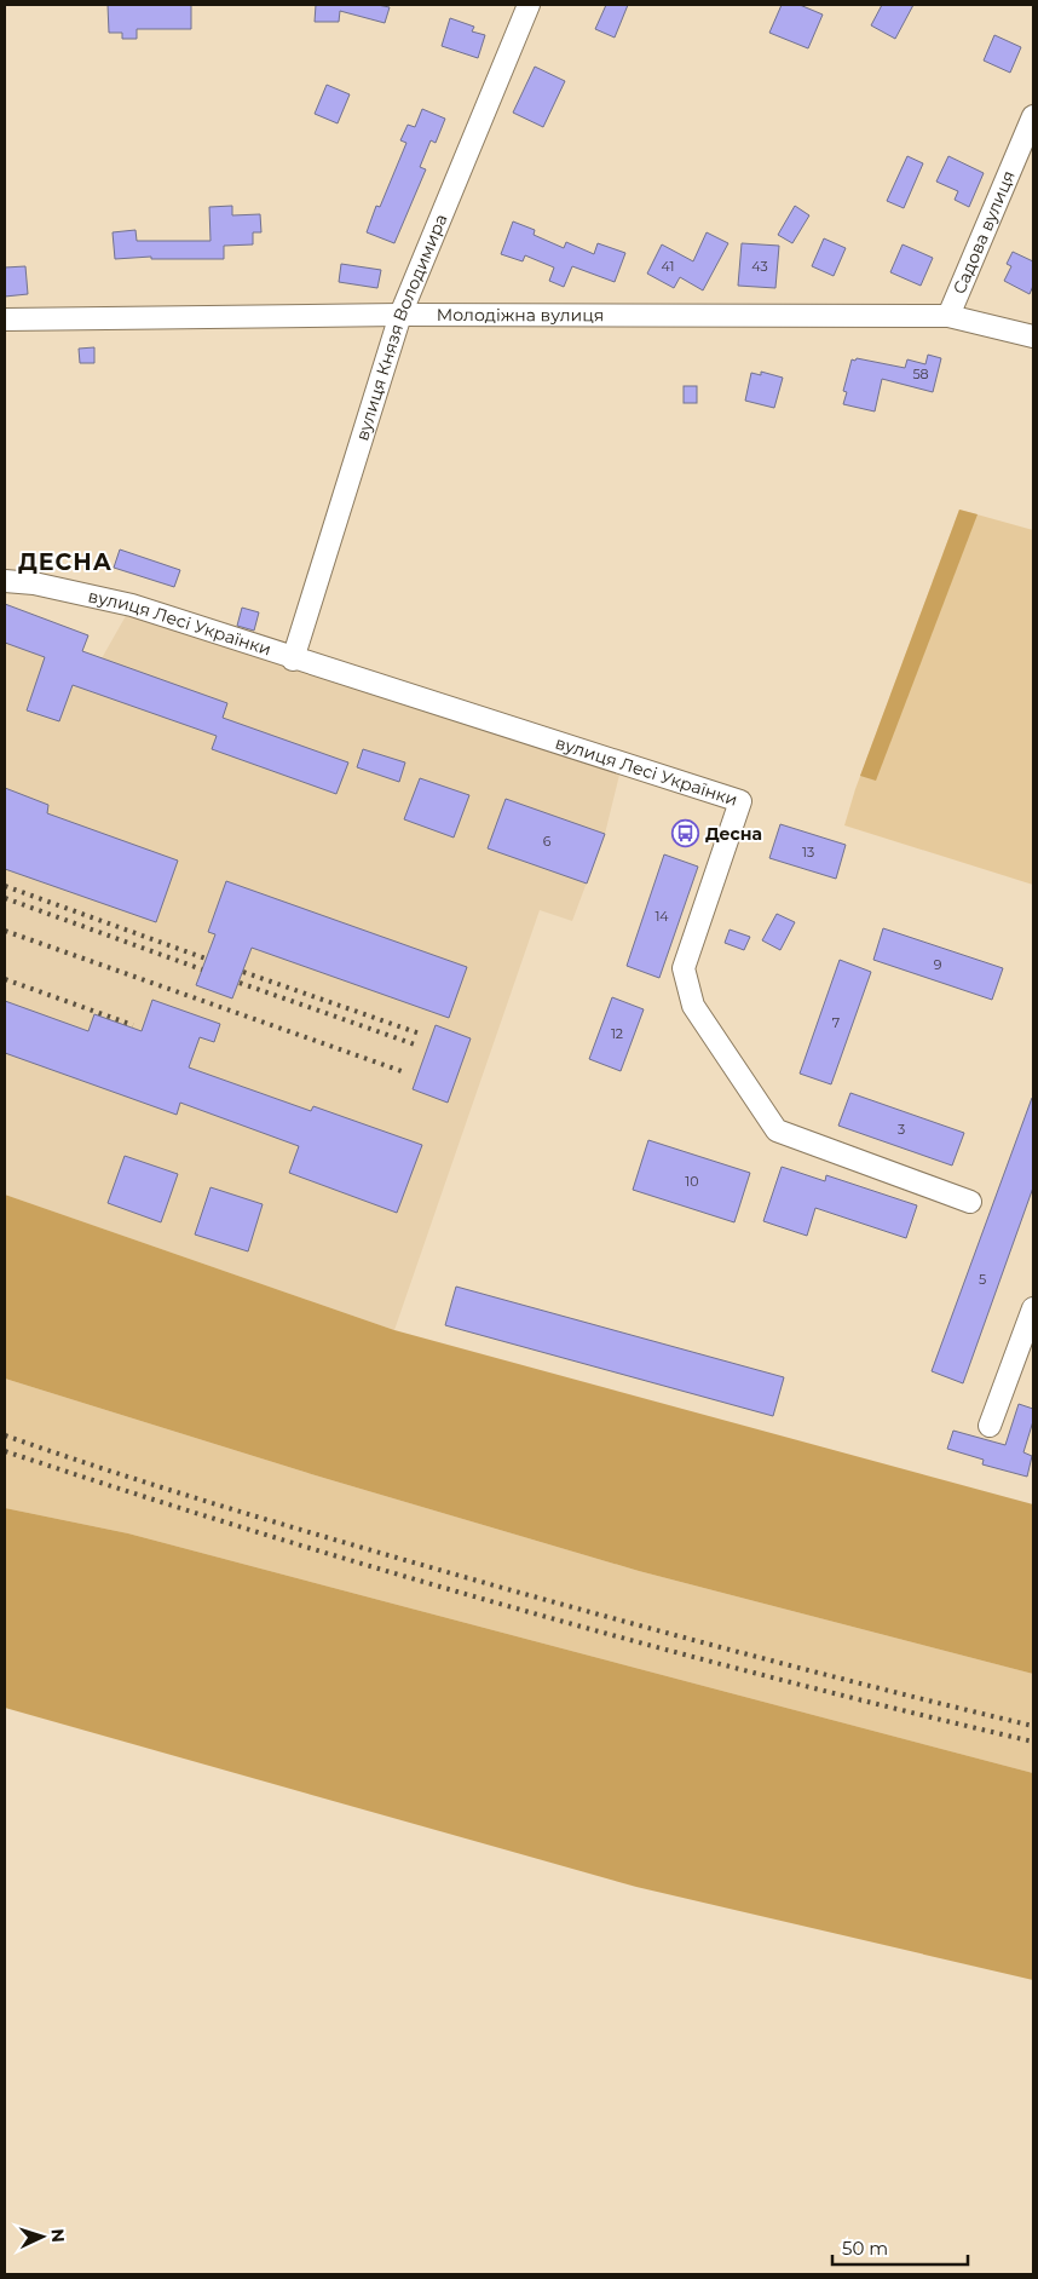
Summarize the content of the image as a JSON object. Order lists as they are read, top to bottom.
{
  "streets": {
    "street": [
      "Садова вулиця",
      "Молодіжна вулиця",
      "вулиця Князя Володимира",
      "вулиця Лесі Українки"
    ]
  },
  "crossings": [
    ["Садова вулиця", "Молодіжна вулиця"],
    ["Молодіжна вулиця", "вулиця Князя Володимира"],
    ["вулиця Князя Володимира", "вулиця Лесі Українки"]
  ],
  "districts": ["ДЕСНА"],
  "places": {
    "bus stop": ["Десна"]
  },
  "house_numbers": [
    "41",
    "43",
    "58",
    "6",
    "13",
    "14",
    "9",
    "7",
    "12",
    "3",
    "10",
    "5"
  ],
  "scale_bar": "50 m",
  "north": "right"
}
